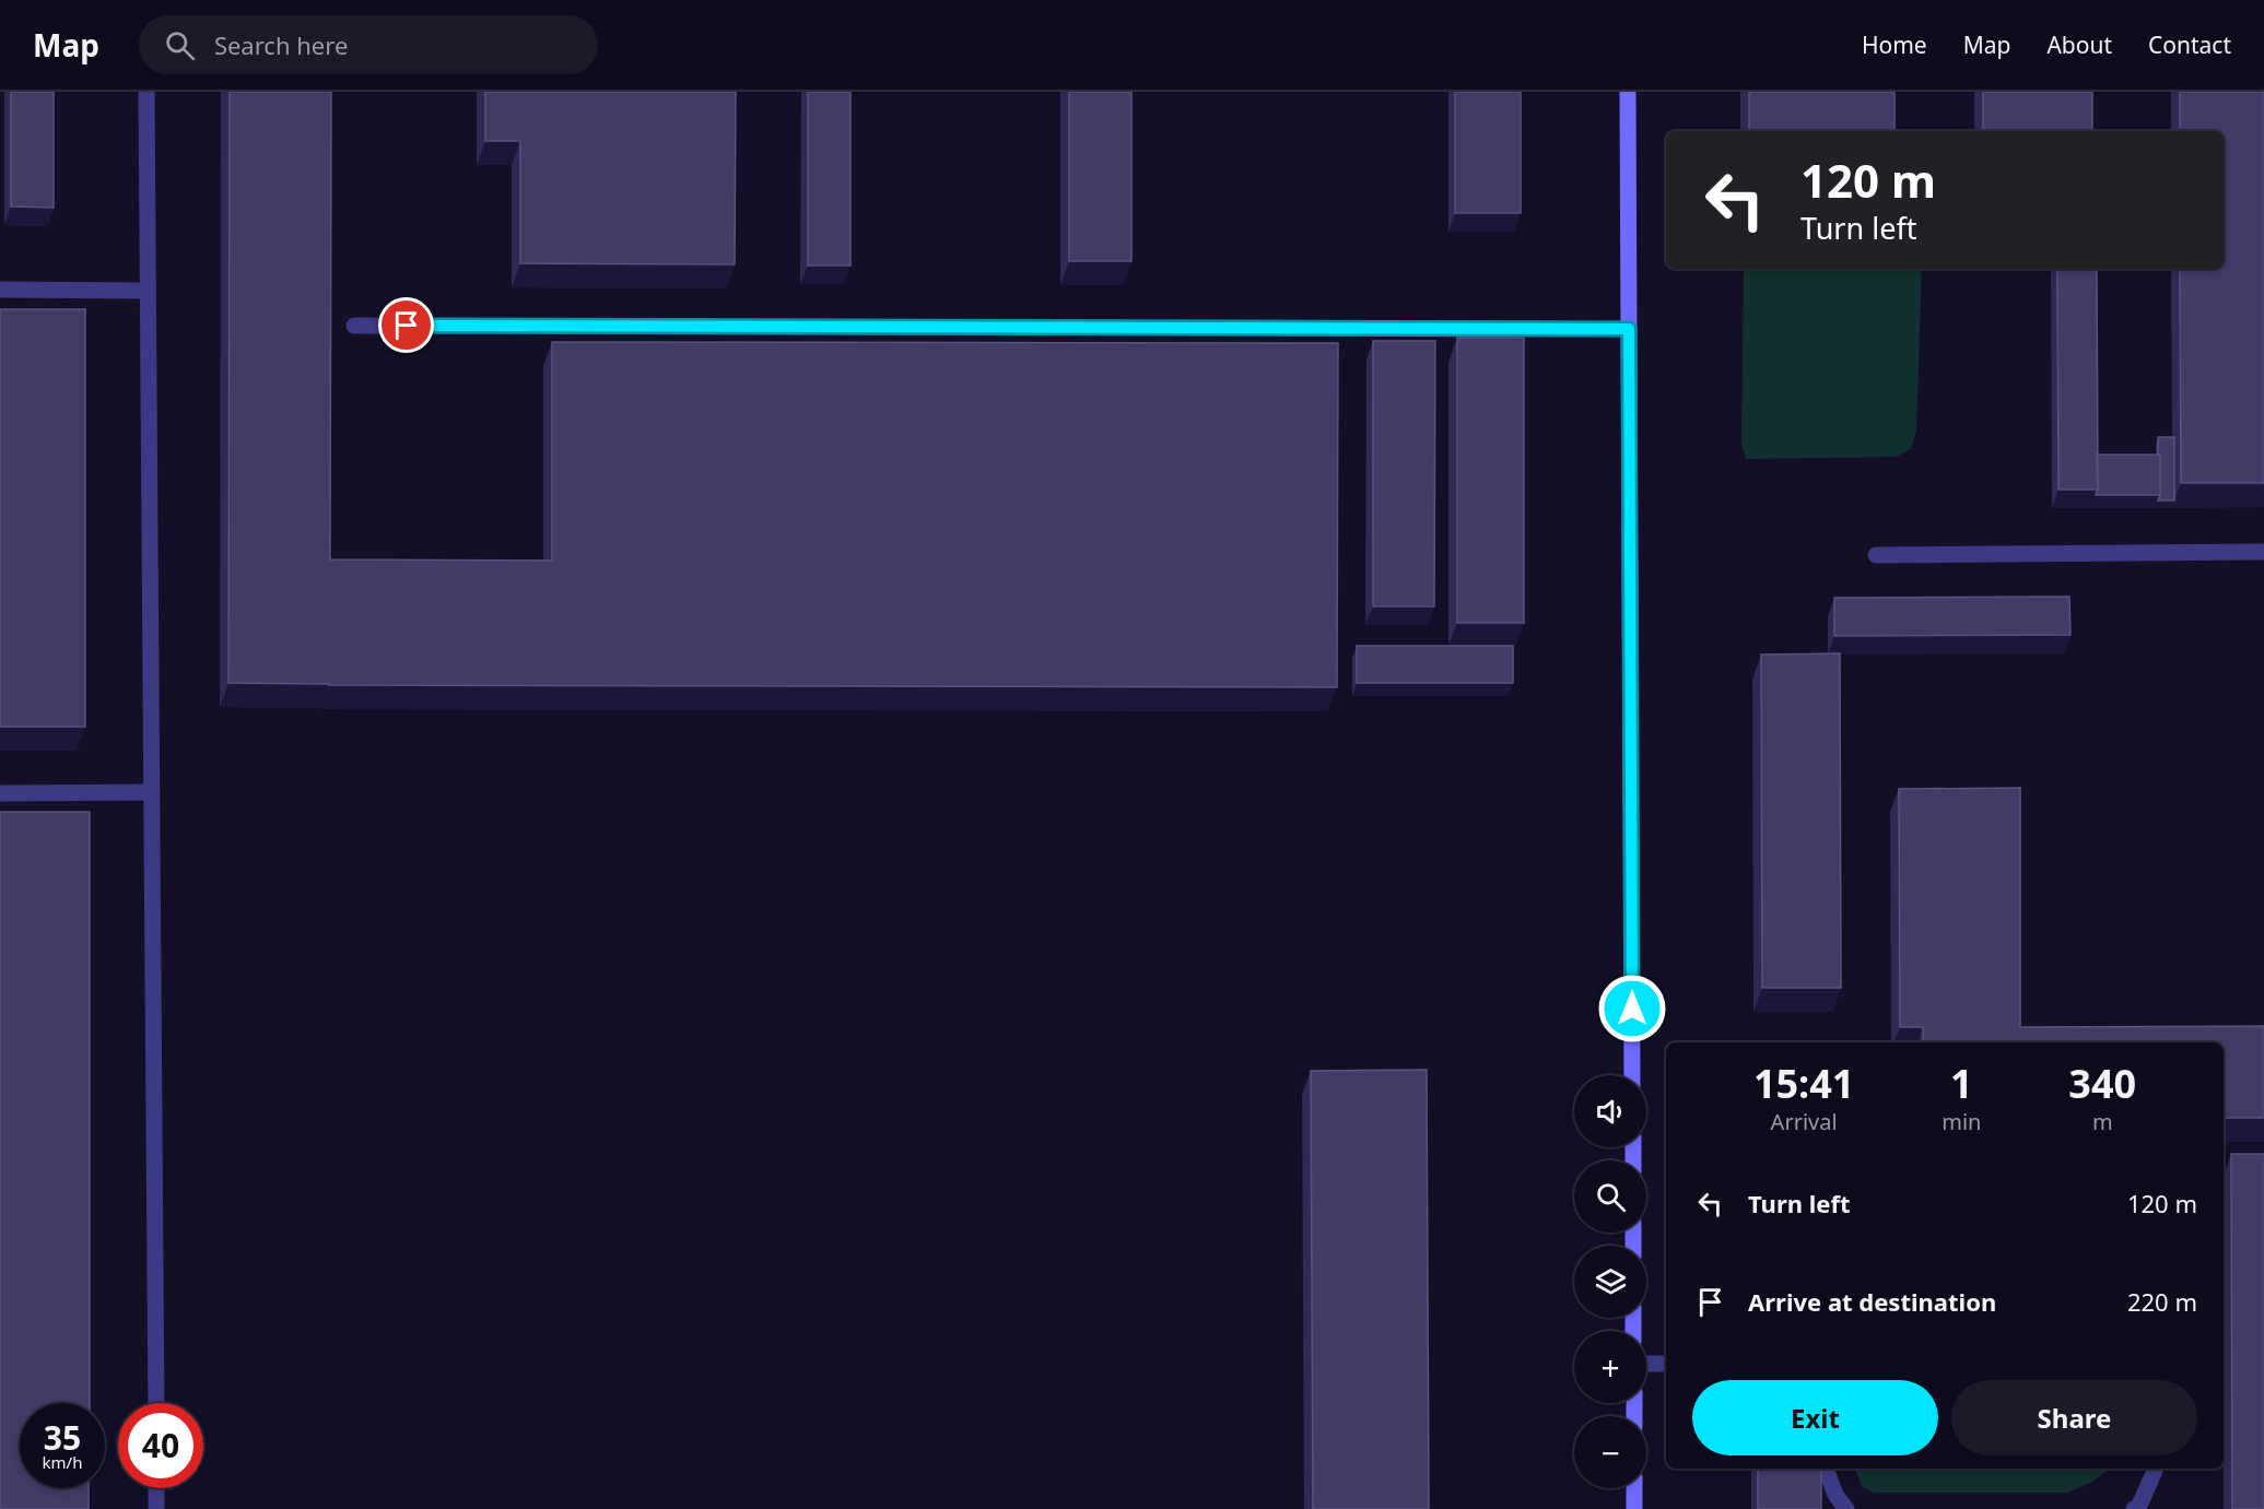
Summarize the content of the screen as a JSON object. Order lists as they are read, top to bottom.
{
  "page": {
    "header": "Map",
    "search": "Search here",
    "nav": [
      "Home",
      "Map",
      "About",
      "Contact"
    ],
    "turn": ["120 m", "Turn left"],
    "eta": [
      "15:41",
      "Arrival",
      "1",
      "min",
      "340",
      "m"
    ],
    "map_buttons": ["+", "−"],
    "list": [
      {
        "name": "Turn left",
        "value": "120 m"
      },
      {
        "name": "Arrive at destination",
        "value": "220 m"
      }
    ],
    "buttons": ["Exit", "Share"],
    "speed": "35 km/h",
    "limit": "40"
  }
}
